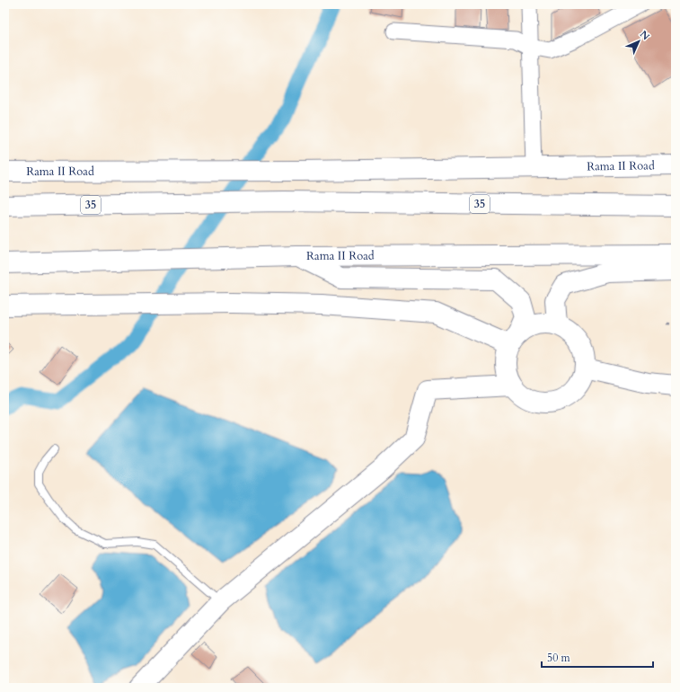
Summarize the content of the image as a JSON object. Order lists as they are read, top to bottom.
{
  "streets": {
    "main road": ["Rama II Road", "35"]
  },
  "scale_bar": "50 m",
  "north": "top right"
}
